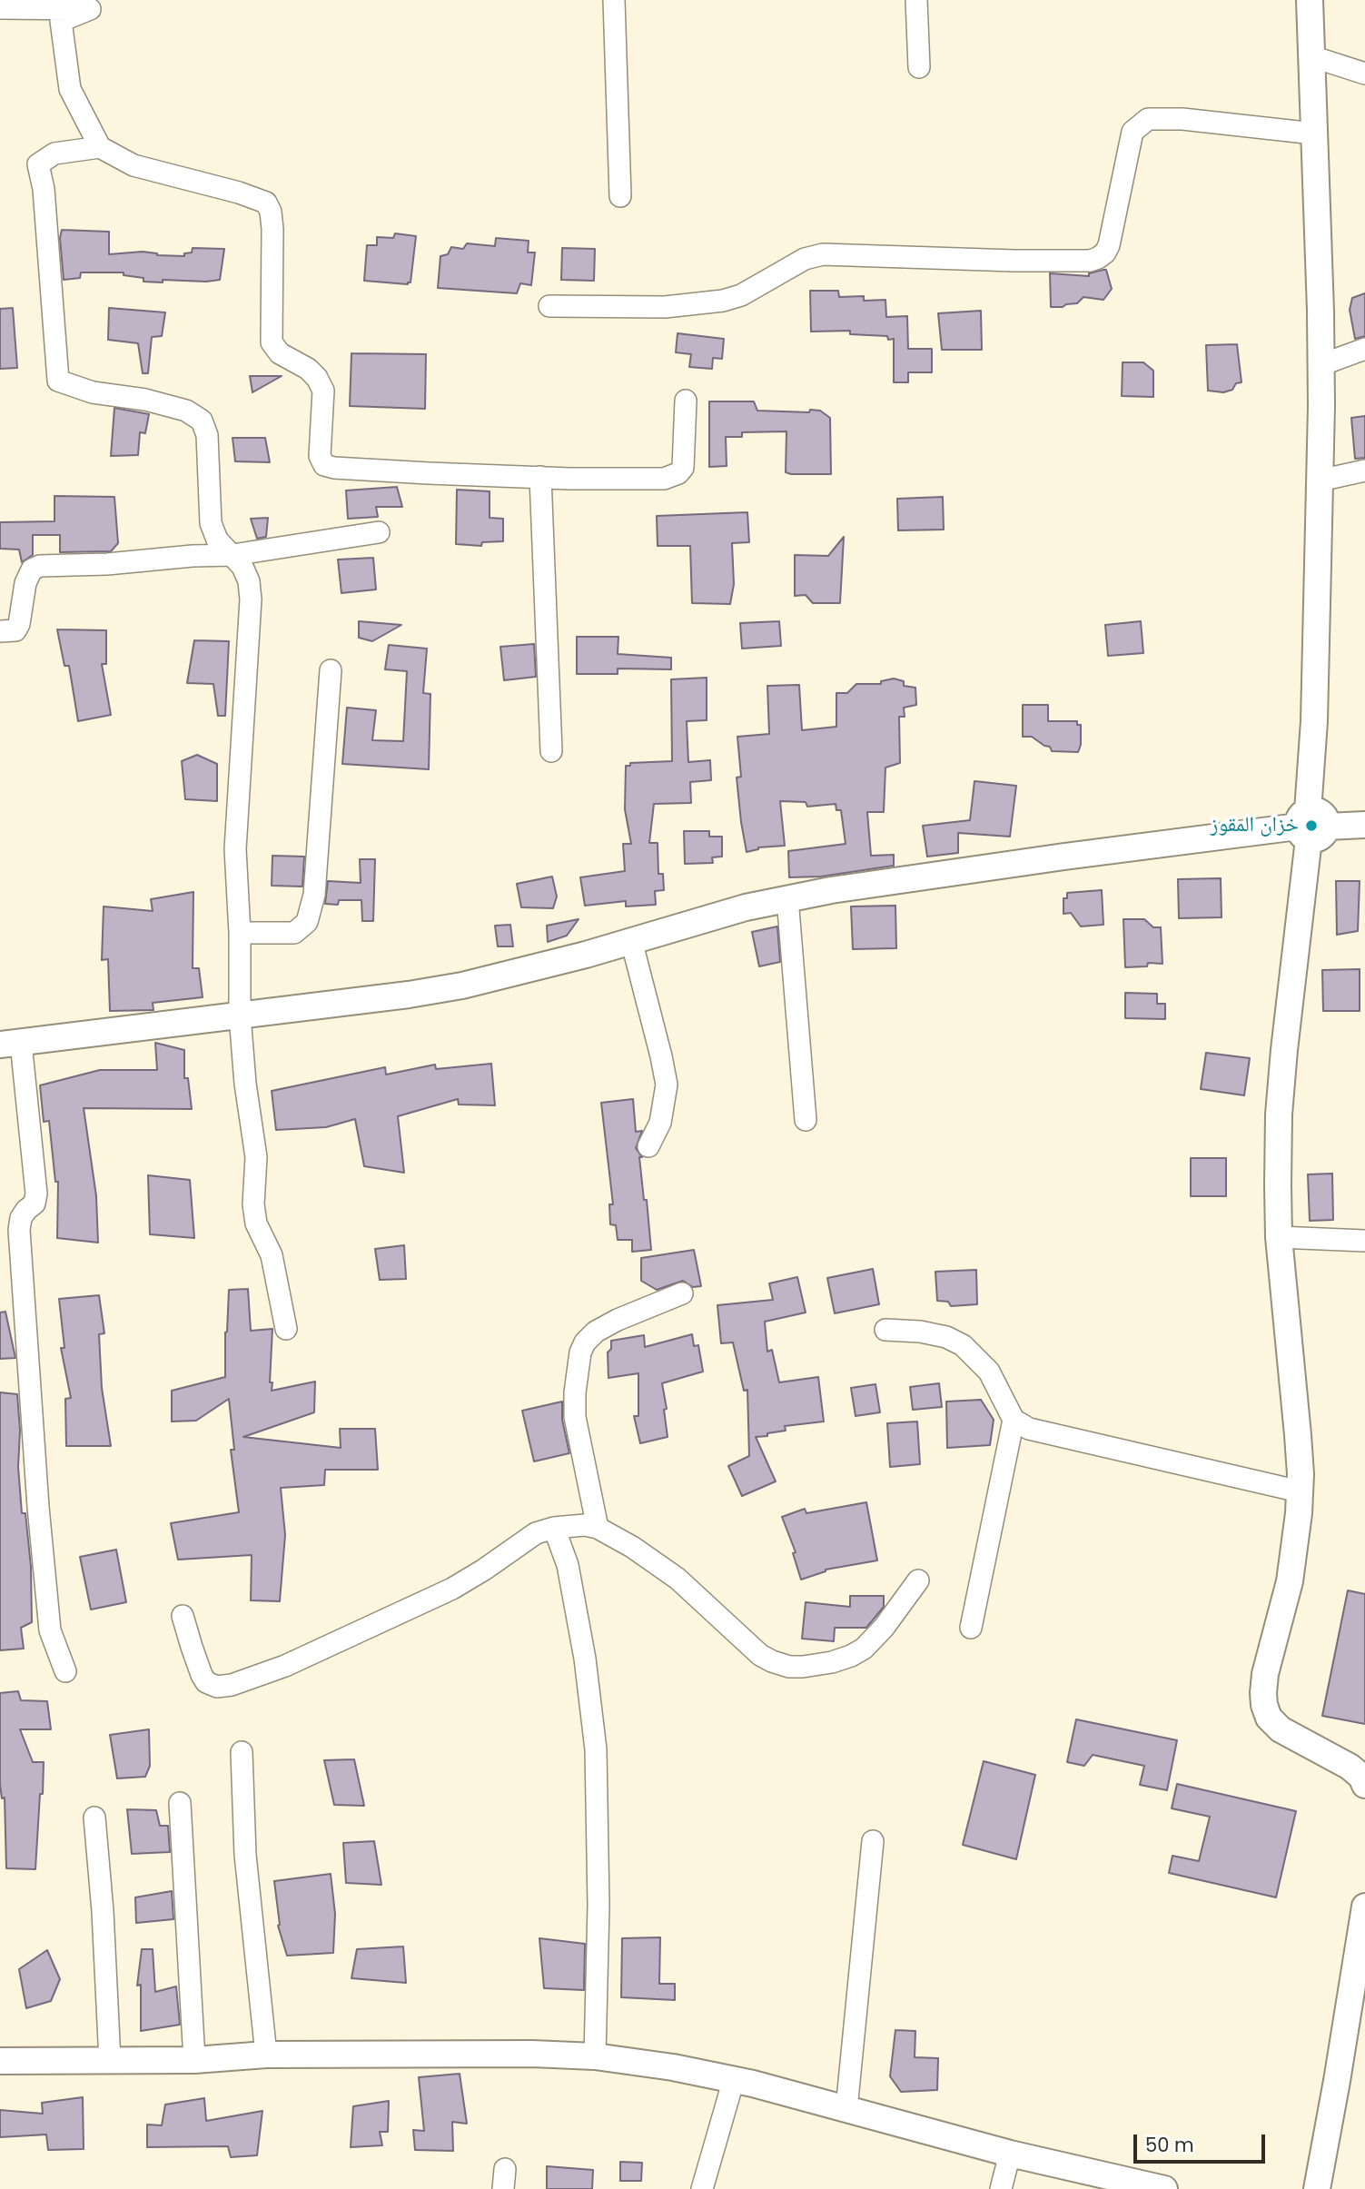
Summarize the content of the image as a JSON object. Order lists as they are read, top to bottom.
{
  "places": ["خزان المقوز"],
  "scale_bar": "50 m"
}
